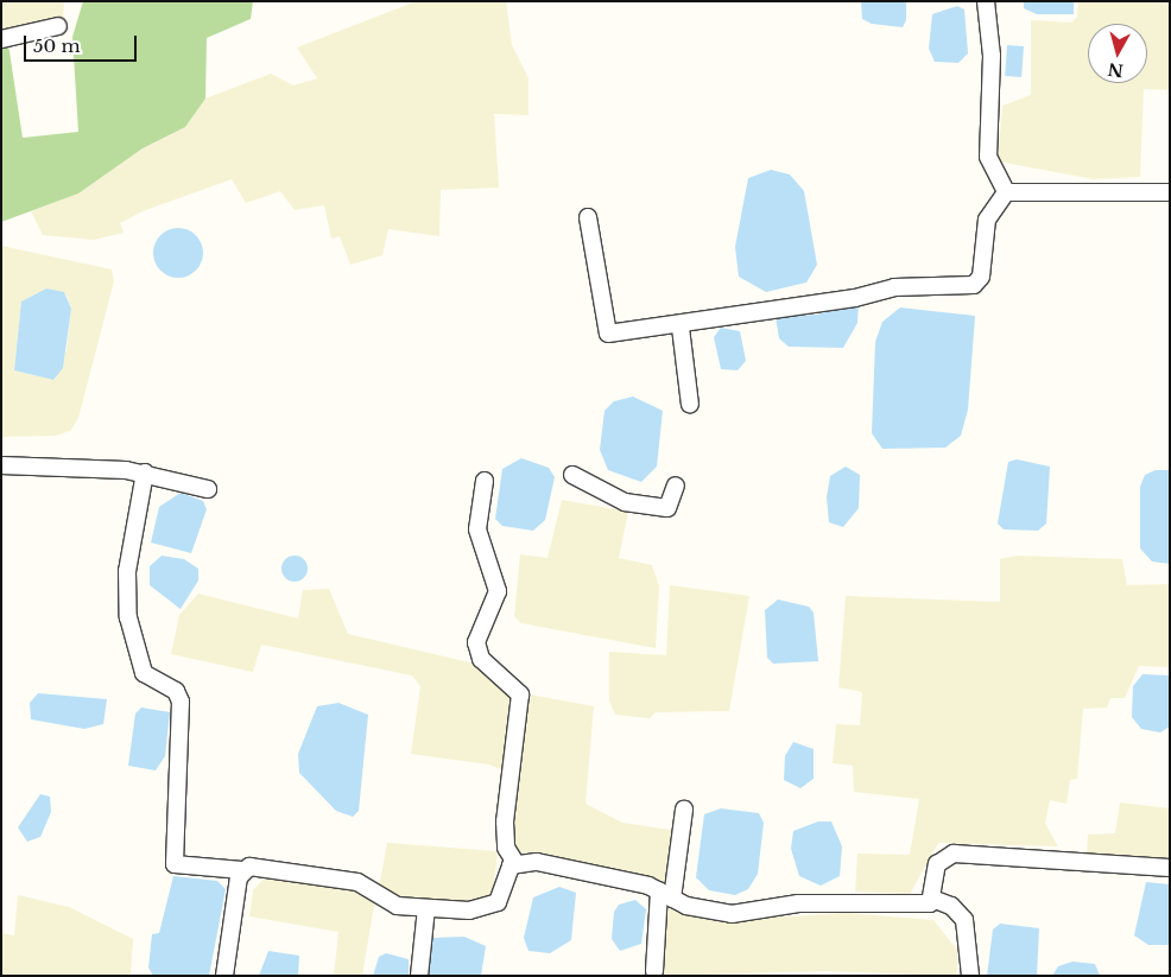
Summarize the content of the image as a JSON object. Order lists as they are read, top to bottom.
{
  "scale_bar": "50 m",
  "north": "bottom"
}
